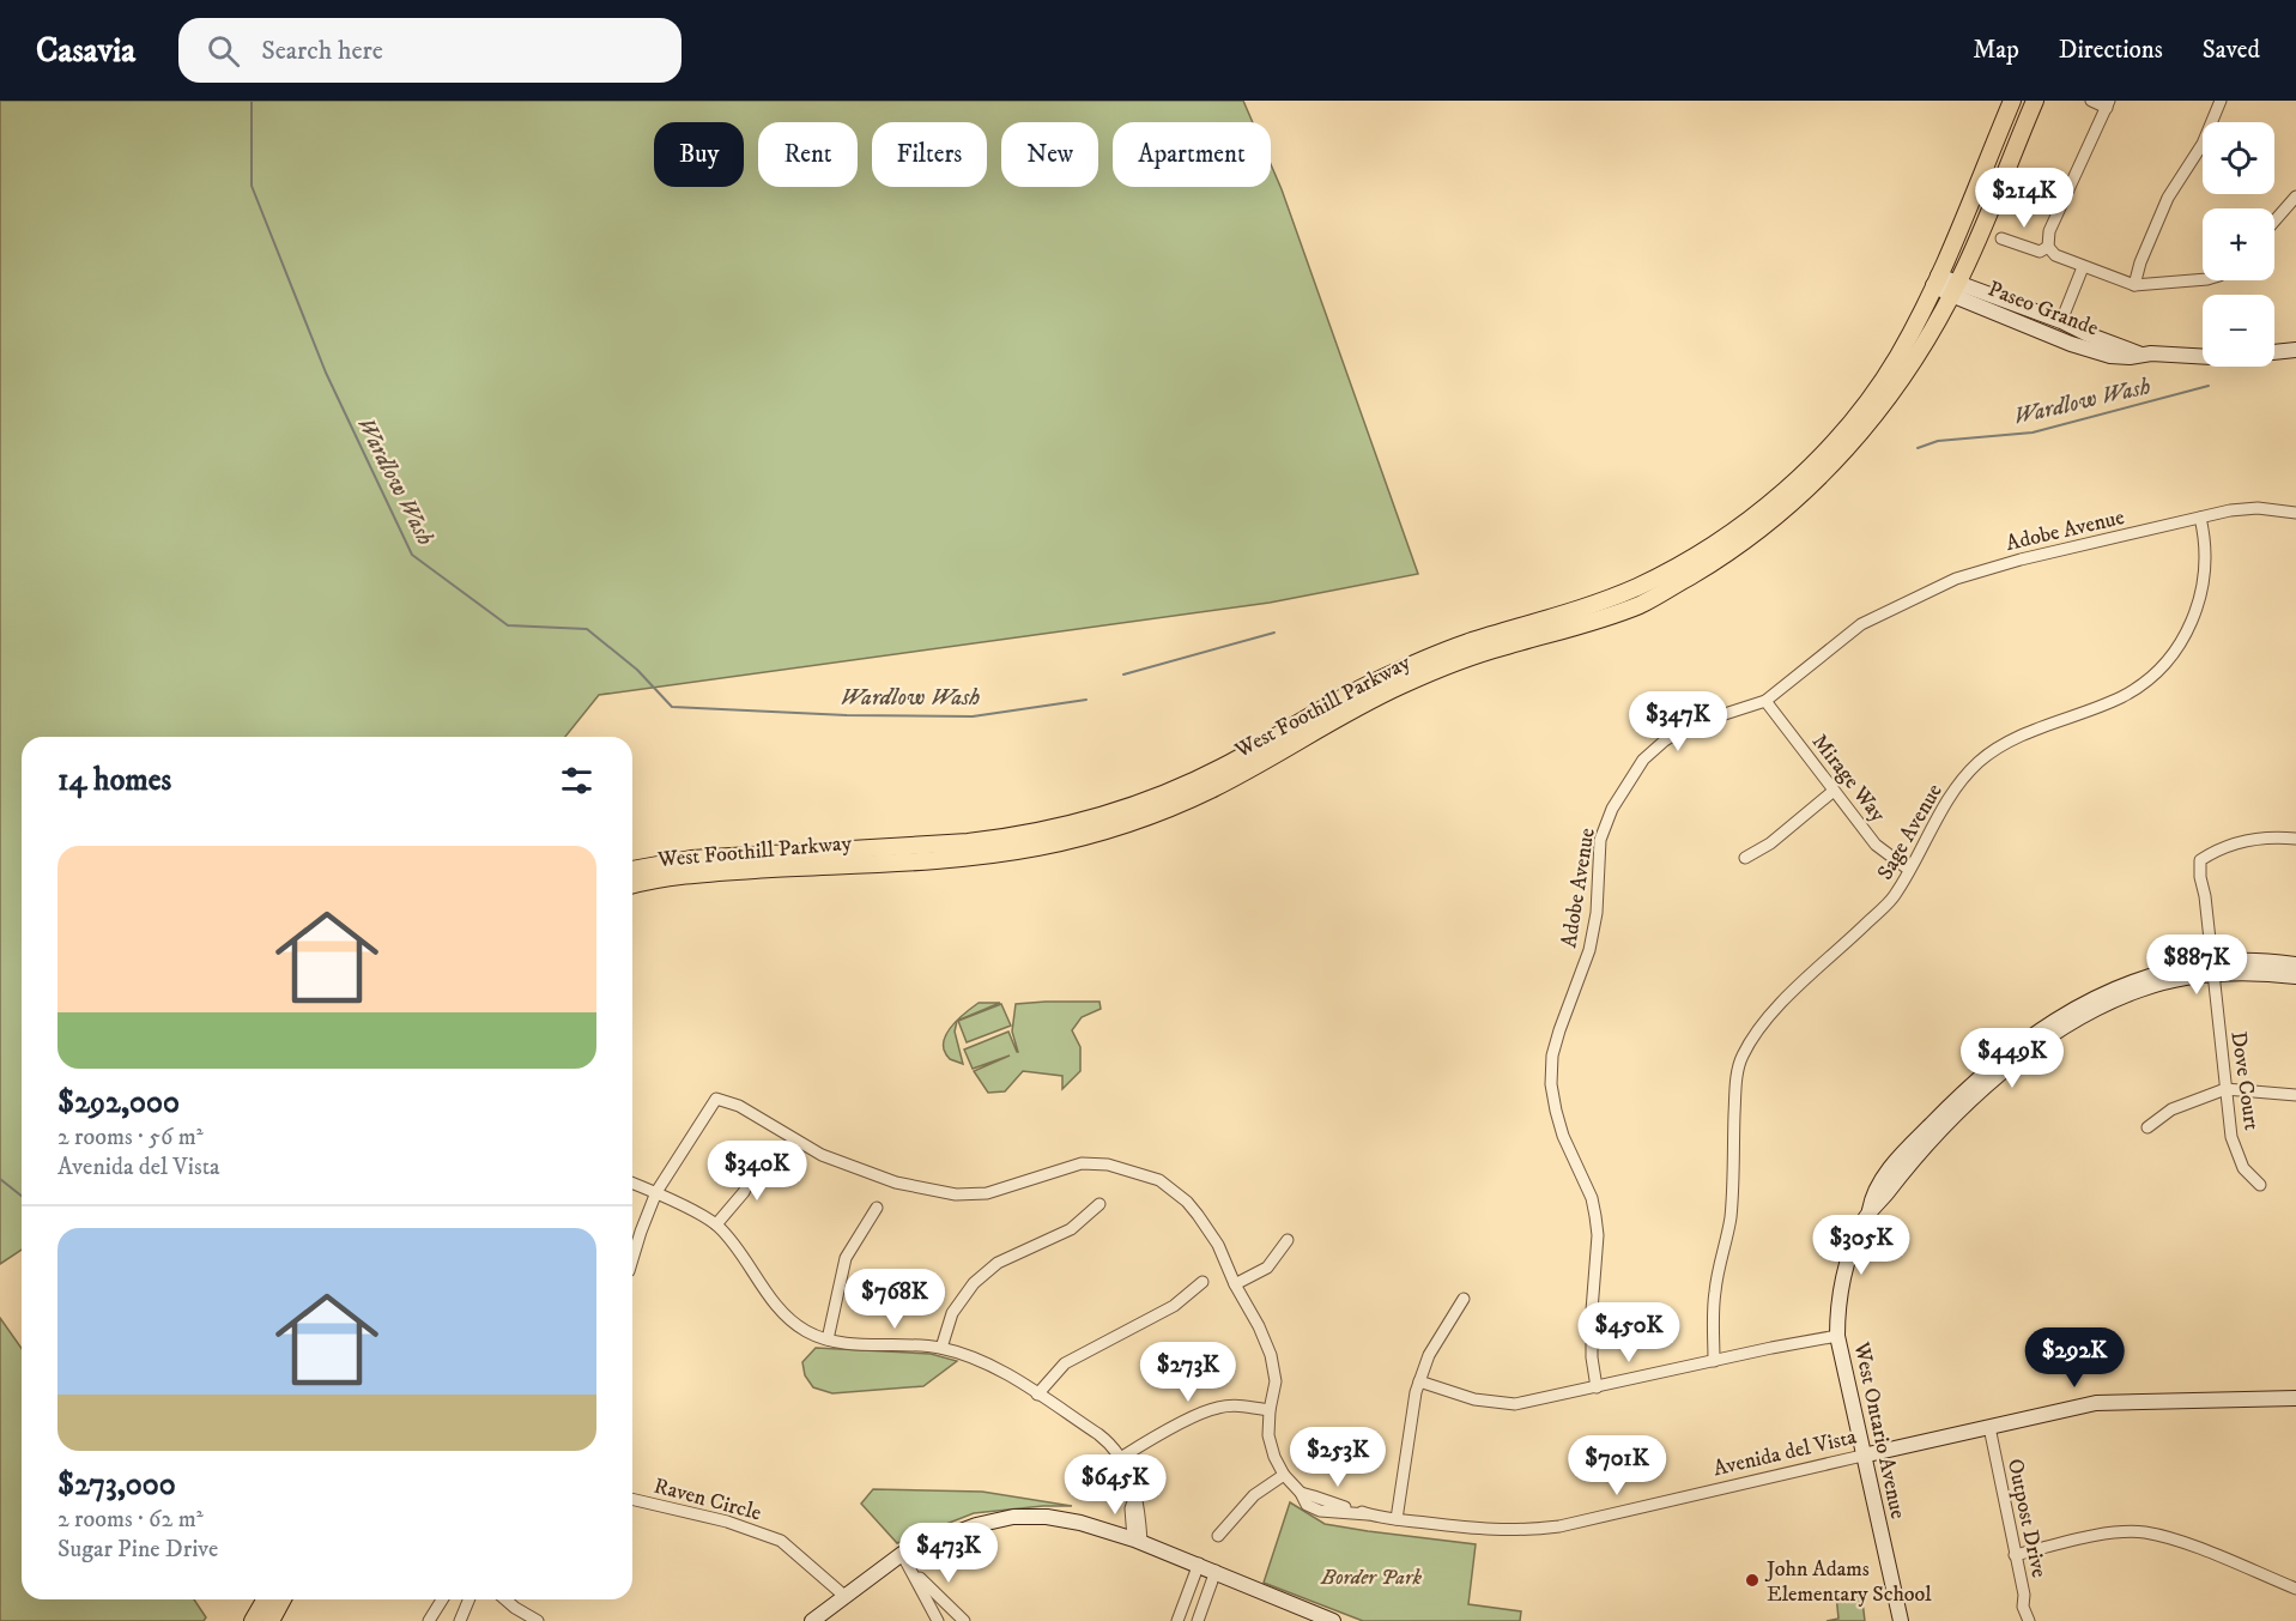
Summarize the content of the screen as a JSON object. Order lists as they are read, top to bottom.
{
  "streets": {
    "main road": [
      "Paseo Grande",
      "West Foothill Parkway",
      "West Ontario Avenue",
      "Avenida del Vista"
    ],
    "street": [
      "Adobe Avenue",
      "Mirage Way",
      "Sage Avenue",
      "Dove Court",
      "Raven Circle",
      "Outpost Drive"
    ]
  },
  "crossings": [
    ["Paseo Grande", "West Foothill Parkway"],
    ["Adobe Avenue", "Mirage Way"],
    ["Adobe Avenue", "Sage Avenue"],
    ["Mirage Way", "Sage Avenue"],
    ["Dove Court", "West Ontario Avenue"],
    ["West Ontario Avenue", "Avenida del Vista"],
    ["Avenida del Vista", "Outpost Drive"]
  ],
  "water": ["Wardlow Wash"],
  "parks": ["Border Park"],
  "places": ["John Adams Elementary School"],
  "page": {
    "header": "Casavia",
    "search": "Search here",
    "nav": ["Map", "Directions", "Saved"],
    "map_buttons": ["+", "−"],
    "chip": [
      "Buy",
      "Rent",
      "Filters",
      "New",
      "Apartment"
    ],
    "price": [
      "$214K",
      "$347K",
      "$887K",
      "$449K",
      "$340K",
      "$305K",
      "$768K",
      "$450K",
      "$292K",
      "$273K",
      "$253K",
      "$701K",
      "$645K",
      "$473K"
    ],
    "heading": "14 homes",
    "list": [
      {
        "name": "$292,000",
        "note": "2 rooms · 56 m² · Avenida del Vista"
      },
      {
        "name": "$273,000",
        "note": "2 rooms · 62 m² · Sugar Pine Drive"
      }
    ]
  }
}
